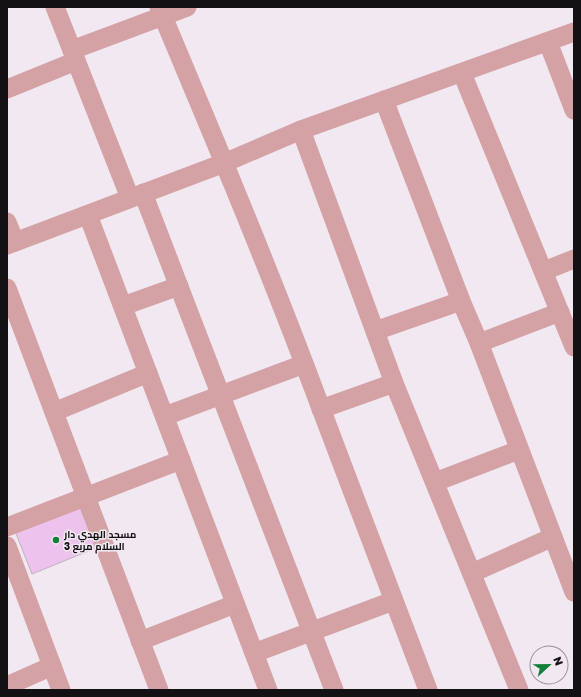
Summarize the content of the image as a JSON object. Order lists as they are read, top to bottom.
{
  "places": ["مسجد الهدي دار السلام مربع 3"],
  "north": "right"
}
